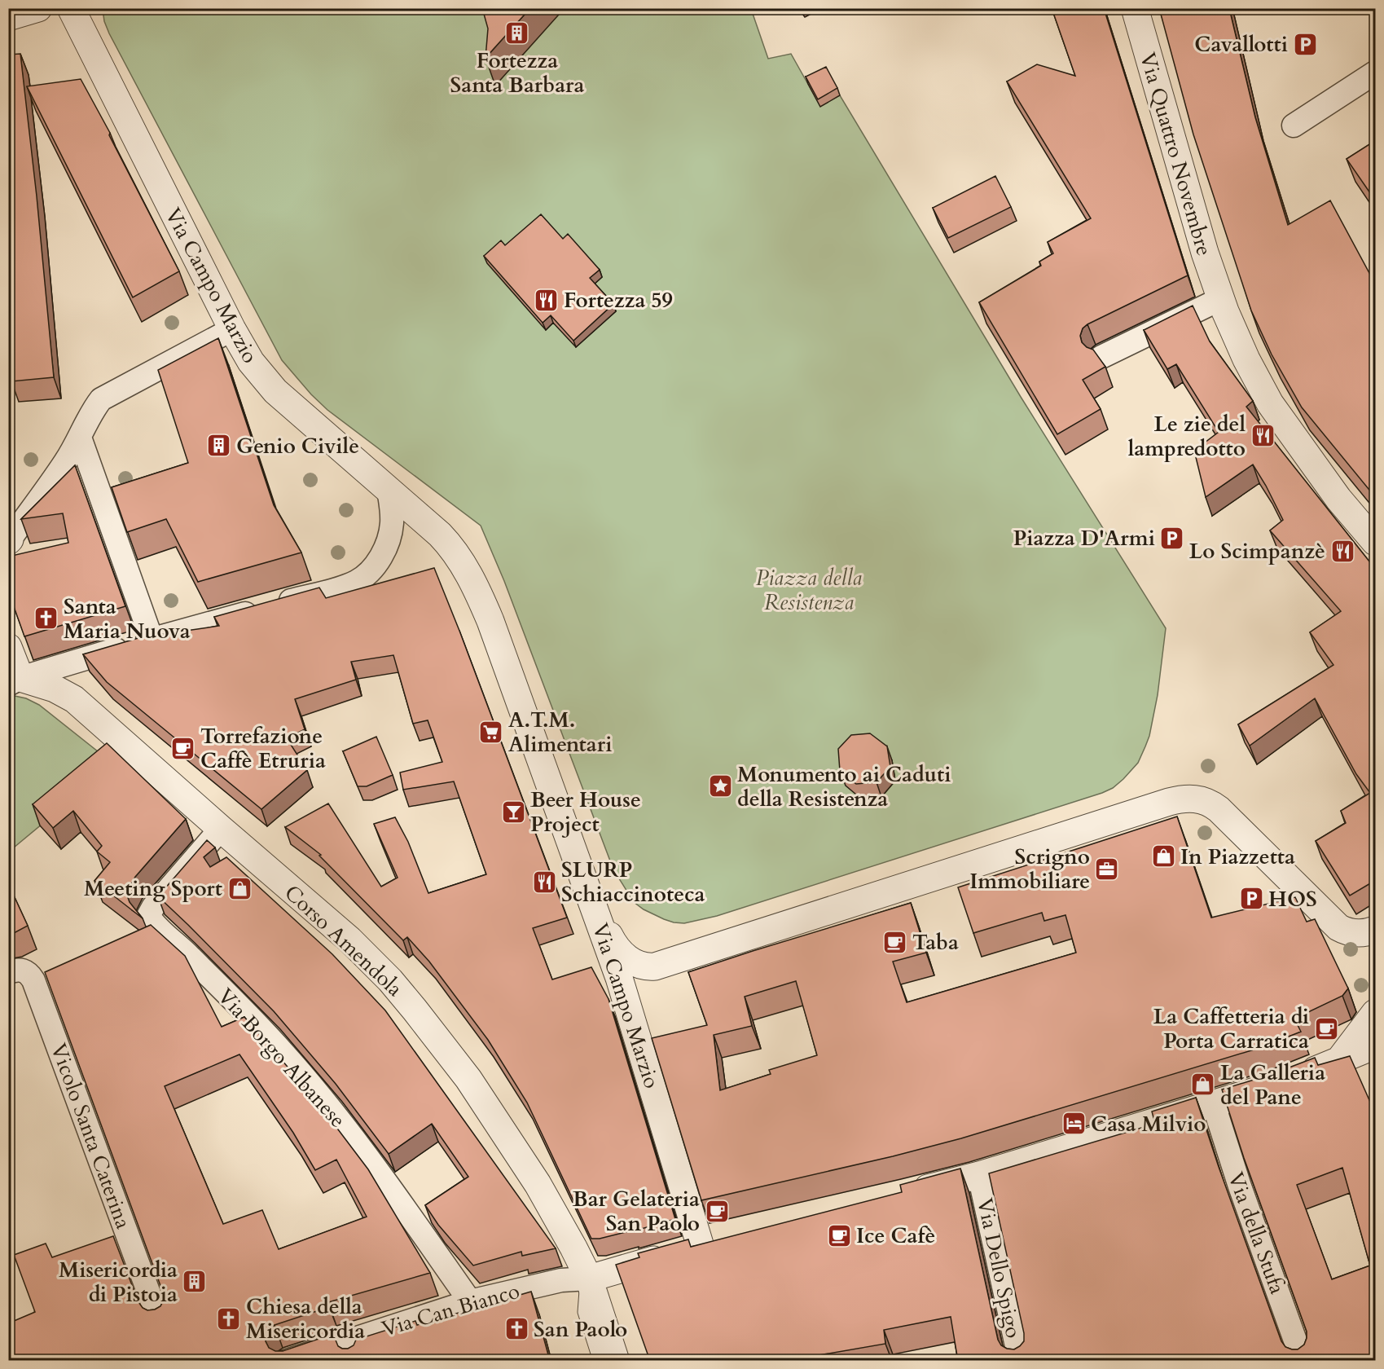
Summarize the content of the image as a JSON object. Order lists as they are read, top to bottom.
{
  "streets": {
    "street": [
      "Via Quattro Novembre",
      "Via Campo Marzio",
      "Corso Amendola",
      "Via Borgo Albanese",
      "Vicolo Santa Caterina",
      "Via della Stufa",
      "Via Dello Spigo",
      "Via Can Bianco"
    ]
  },
  "crossings": [
    ["Corso Amendola", "Via Borgo Albanese"],
    ["Corso Amendola", "Via Can Bianco"],
    ["Via Borgo Albanese", "Via Can Bianco"]
  ],
  "parks": ["Piazza della Resistenza"],
  "places": {
    "building": ["Fortezza Santa Barbara", "Genio Civile", "Misericordia di Pistoia"],
    "parking": ["Cavallotti", "Piazza D'Armi", "HOS"],
    "restaurant": [
      "Fortezza 59",
      "Le zie del lampredotto",
      "Lo Scimpanzè",
      "SLURP Schiaccinoteca"
    ],
    "church": ["Santa Maria Nuova", "Chiesa della Misericordia", "San Paolo"],
    "supermarket": ["A.T.M. Alimentari"],
    "cafe": [
      "Torrefazione Caffè Etruria",
      "Taba",
      "La Caffetteria di Porta Carratica",
      "Bar Gelateria San Paolo",
      "Ice Cafè"
    ],
    "place": ["Monumento ai Caduti della Resistenza"],
    "bar": ["Beer House Project"],
    "shop": ["In Piazzetta", "Meeting Sport", "La Galleria del Pane"],
    "office": ["Scrigno Immobiliare"],
    "hotel": ["Casa Milvio"]
  }
}
